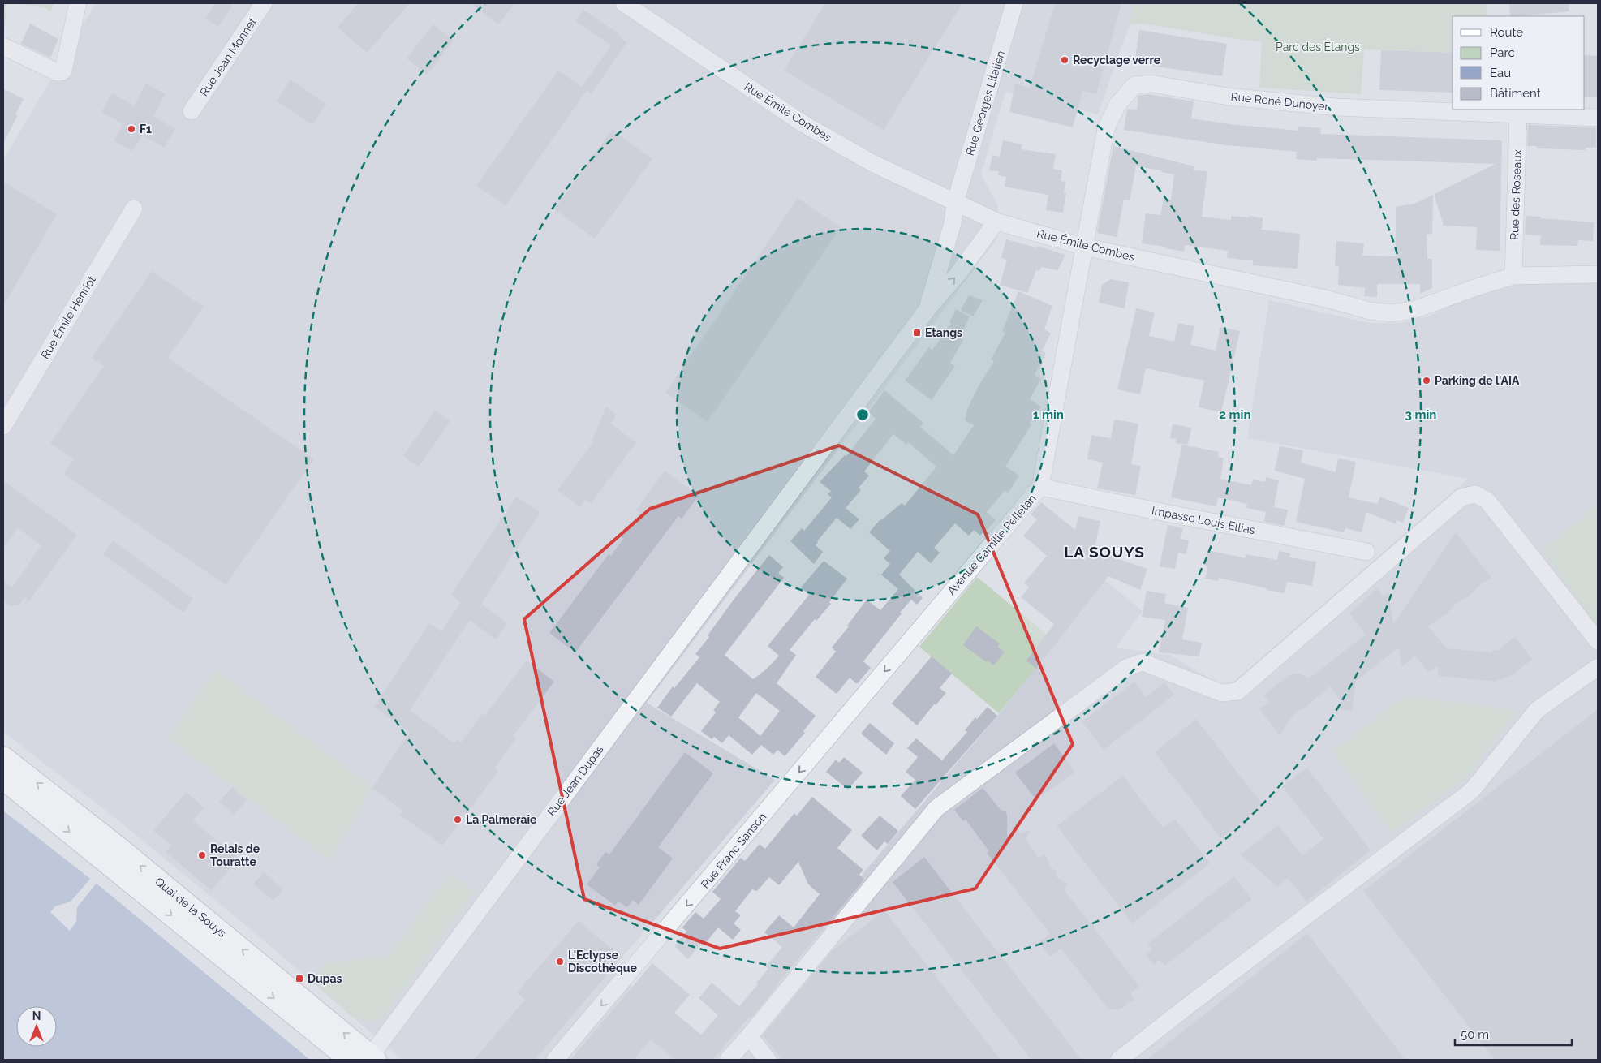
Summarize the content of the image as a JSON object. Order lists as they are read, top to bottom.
{
  "streets": {
    "main road": ["Quai de la Souys"],
    "street": [
      "Rue Jean Monnet",
      "Rue René Dunoyer",
      "Rue Georges Litalien",
      "Rue Émile Combes",
      "Rue des Roseaux",
      "Rue Émile Henriot",
      "Impasse Louis Ellias",
      "Avenue Camille Pelletan",
      "Rue Jean Dupas",
      "Rue Franc Sanson"
    ]
  },
  "crossings": [
    ["Rue René Dunoyer", "Rue Émile Combes"],
    ["Rue René Dunoyer", "Rue des Roseaux"],
    ["Rue René Dunoyer", "Avenue Camille Pelletan"],
    ["Rue Georges Litalien", "Rue Émile Combes"],
    ["Rue Georges Litalien", "Rue Jean Dupas"],
    ["Rue Émile Combes", "Rue des Roseaux"],
    ["Rue Émile Combes", "Avenue Camille Pelletan"],
    ["Rue Émile Combes", "Rue Jean Dupas"],
    ["Impasse Louis Ellias", "Avenue Camille Pelletan"],
    ["Avenue Camille Pelletan", "Rue Franc Sanson"],
    ["Rue Jean Dupas", "Quai de la Souys"]
  ],
  "one_way": ["Rue Franc Sanson"],
  "districts": ["LA SOUYS"],
  "parks": ["Parc des Étangs"],
  "places": {
    "other": [
      "Recyclage verre",
      "F1",
      "Parking de l'AIA",
      "La Palmeraie",
      "Relais de Touratte",
      "L'Eclypse Discothèque"
    ],
    "transit": ["Etangs", "Dupas"]
  },
  "legend": [
    "Route",
    "Parc",
    "Eau",
    "Bâtiment"
  ],
  "scale_bar": "50 m",
  "north": "top",
  "rings": ["1 min", "2 min", "3 min"]
}
